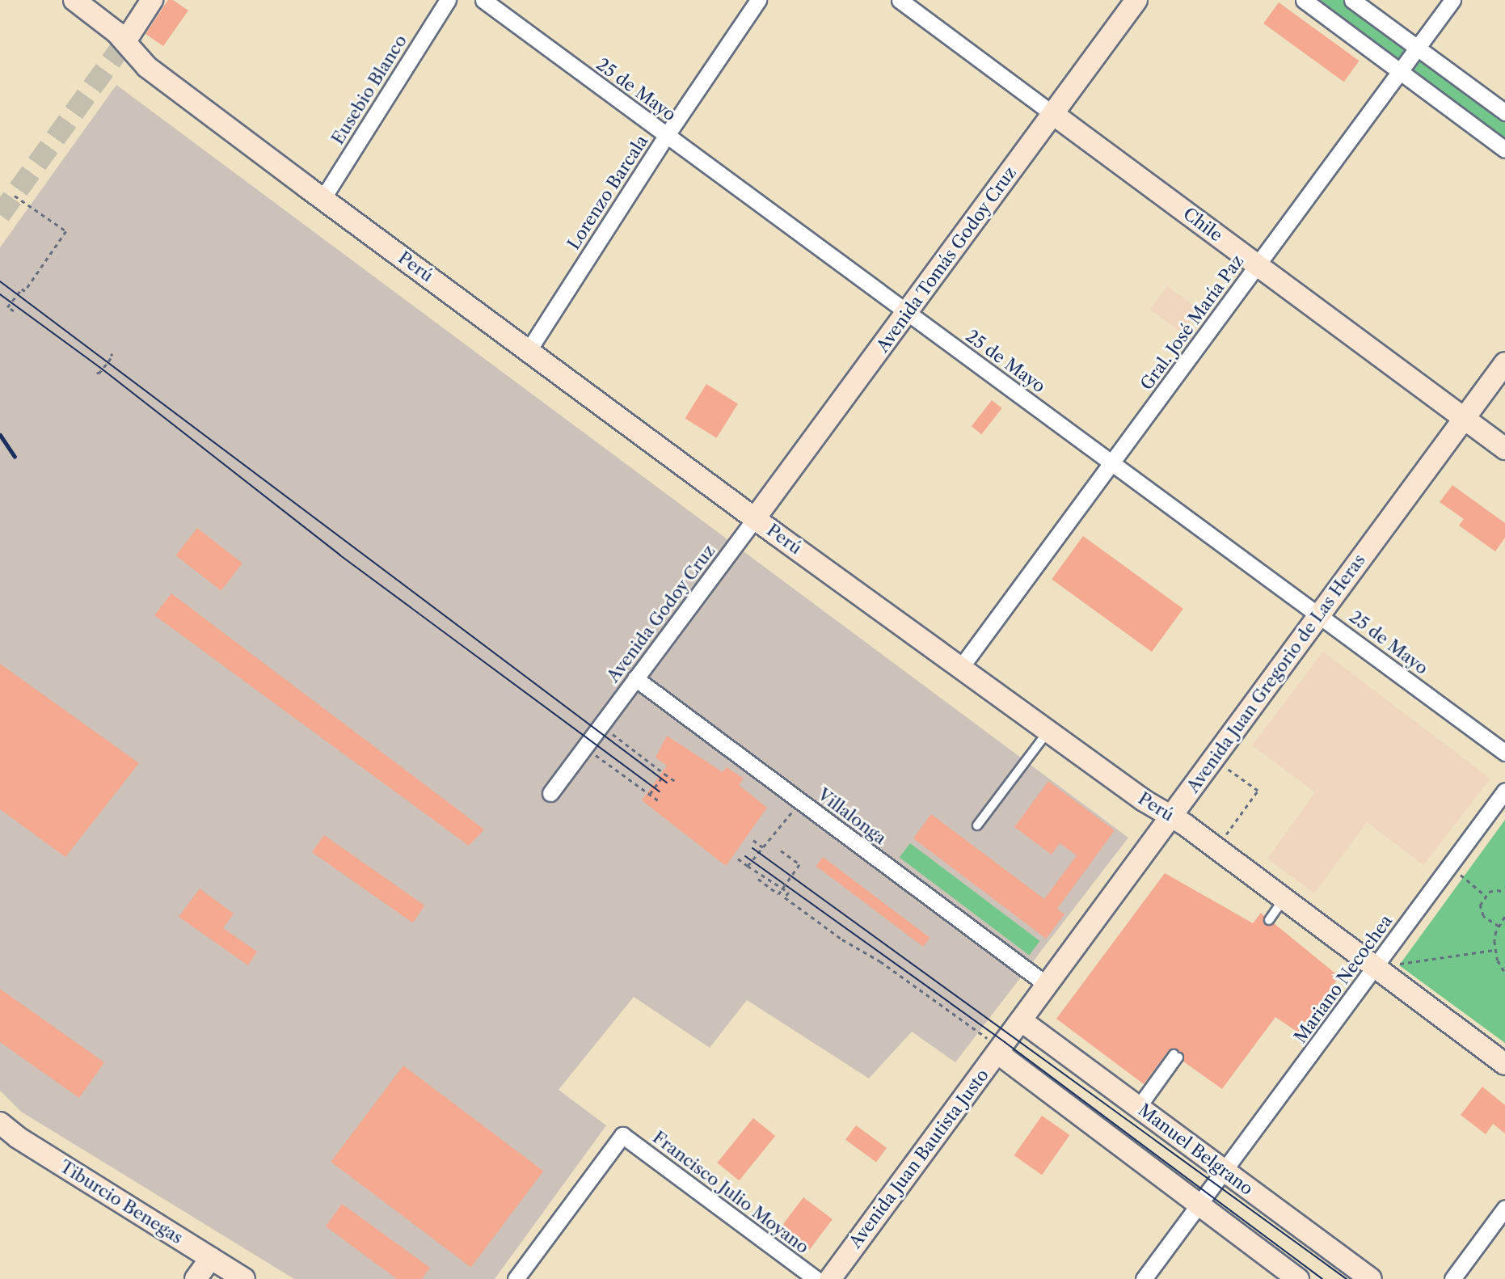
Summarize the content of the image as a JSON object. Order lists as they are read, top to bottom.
{
  "streets": {
    "main road": [
      "Chile",
      "Avenida Tomás Godoy Cruz",
      "Perú",
      "Avenida Juan Gregorio de Las Heras",
      "Manuel Belgrano",
      "Avenida Juan Bautista Justo",
      "Tiburcio Benegas"
    ],
    "street": [
      "Eusebio Blanco",
      "25 de Mayo",
      "Lorenzo Barcala",
      "Gral. José María Paz",
      "Avenida Godoy Cruz",
      "Villalonga",
      "Mariano Necochea",
      "Francisco Julio Moyano"
    ]
  },
  "crossings": [
    ["Eusebio Blanco", "Perú"],
    ["25 de Mayo", "Lorenzo Barcala"],
    ["25 de Mayo", "Avenida Tomás Godoy Cruz"],
    ["25 de Mayo", "Gral. José María Paz"],
    ["25 de Mayo", "Avenida Juan Gregorio de Las Heras"],
    ["Lorenzo Barcala", "Perú"],
    ["Chile", "Avenida Tomás Godoy Cruz"],
    ["Chile", "Gral. José María Paz"],
    ["Chile", "Avenida Juan Gregorio de Las Heras"],
    ["Avenida Tomás Godoy Cruz", "Perú"],
    ["Avenida Tomás Godoy Cruz", "Avenida Godoy Cruz"],
    ["Perú", "Gral. José María Paz"],
    ["Perú", "Avenida Godoy Cruz"],
    ["Perú", "Avenida Juan Gregorio de Las Heras"],
    ["Perú", "Mariano Necochea"],
    ["Avenida Godoy Cruz", "Villalonga"],
    ["Avenida Juan Gregorio de Las Heras", "Villalonga"],
    ["Avenida Juan Gregorio de Las Heras", "Manuel Belgrano"],
    ["Avenida Juan Gregorio de Las Heras", "Avenida Juan Bautista Justo"],
    ["Mariano Necochea", "Manuel Belgrano"]
  ]
}
